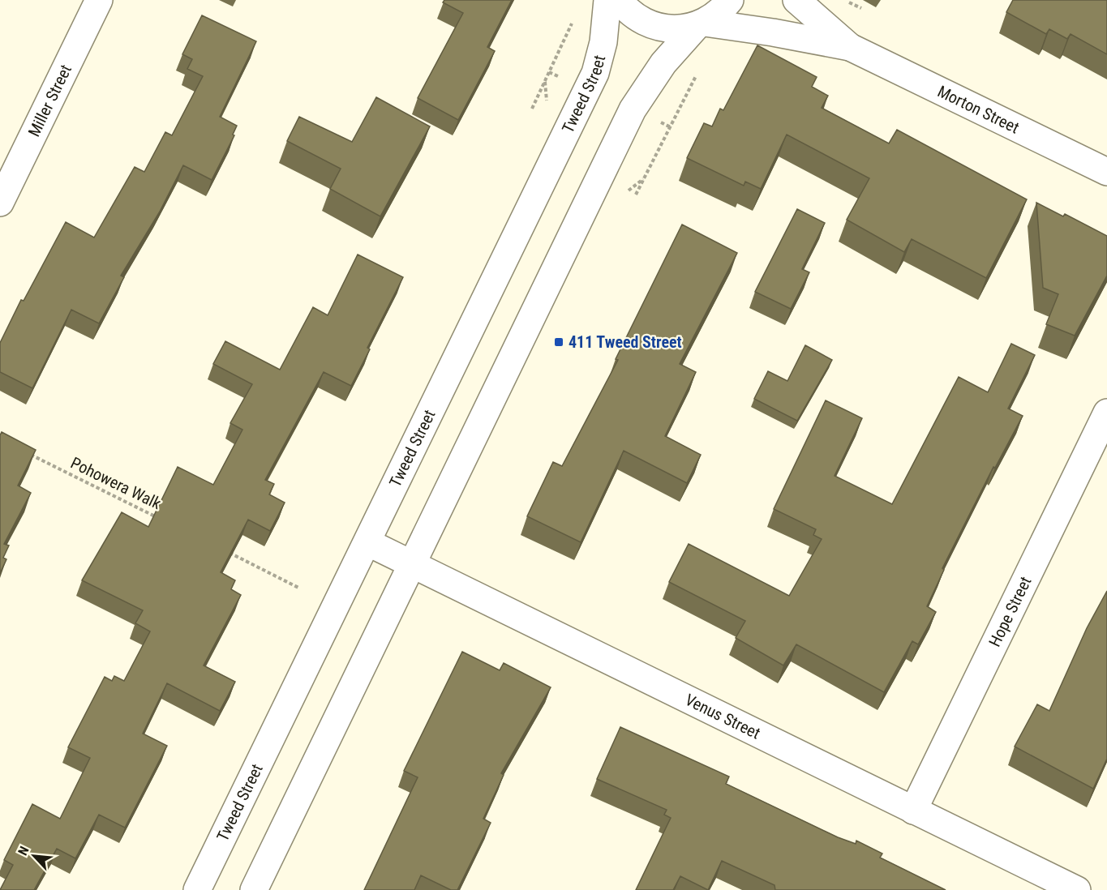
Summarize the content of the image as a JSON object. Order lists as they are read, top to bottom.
{
  "streets": {
    "main road": [
      "Tweed Street",
      "Miller Street",
      "Morton Street",
      "Hope Street",
      "Venus Street"
    ],
    "path": ["Pohowera Walk"]
  },
  "crossings": [
    ["Tweed Street", "Venus Street"],
    ["Hope Street", "Venus Street"]
  ],
  "places": {
    "transit": ["411 Tweed Street"]
  },
  "north": "top left"
}
